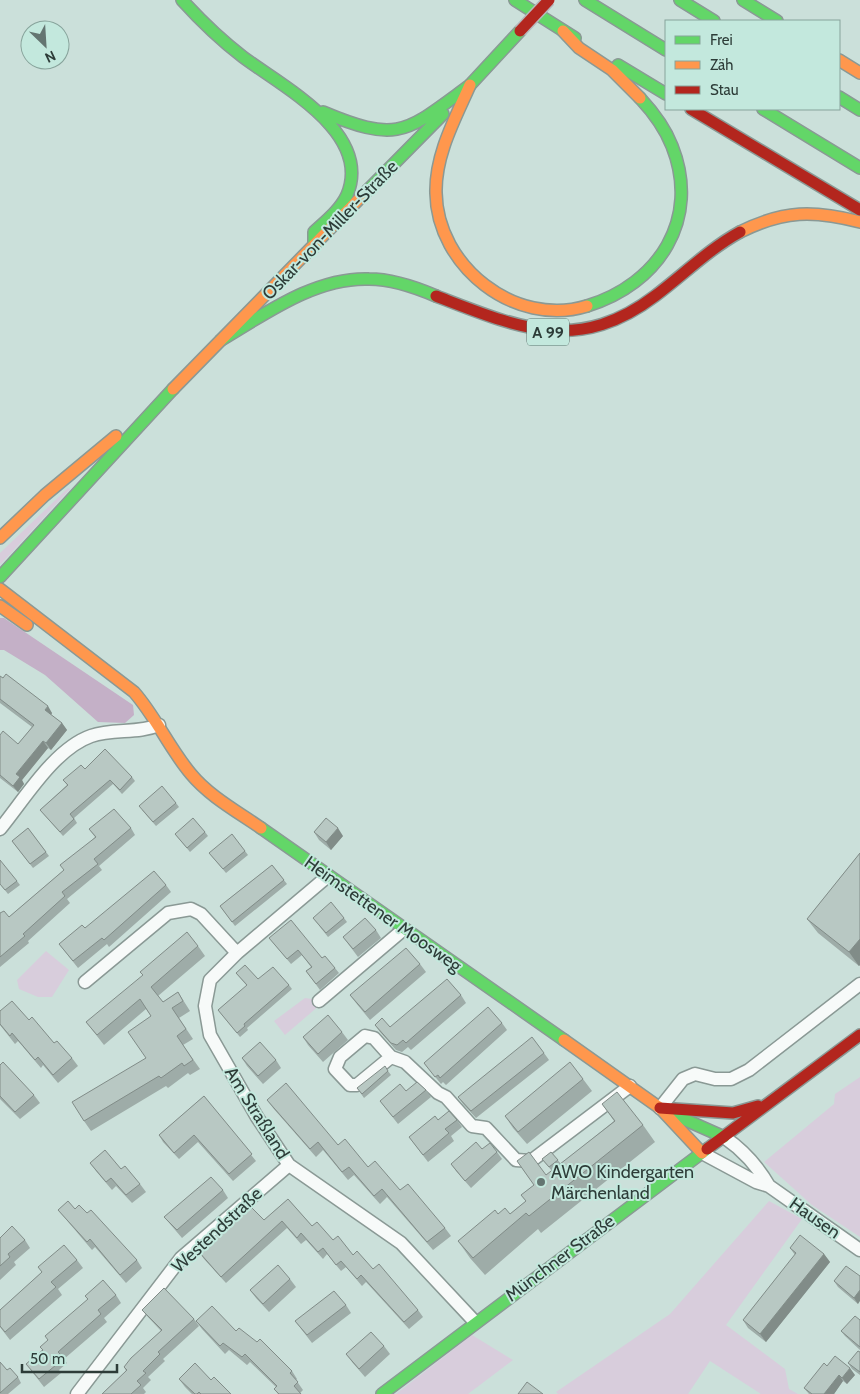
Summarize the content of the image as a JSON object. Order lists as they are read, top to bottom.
{
  "streets": {
    "main road": [
      "Oskar-von-Miller-Straße",
      "A 99",
      "Heimstettener Moosweg",
      "Münchner Straße"
    ],
    "street": ["Am Straßland", "Hausen", "Westendstraße"]
  },
  "crossings": [
    ["Oskar-von-Miller-Straße", "A 99"],
    ["Heimstettener Moosweg", "Am Straßland"],
    ["Heimstettener Moosweg", "Hausen"],
    ["Heimstettener Moosweg", "Münchner Straße"],
    ["Am Straßland", "Westendstraße"],
    ["Am Straßland", "Münchner Straße"],
    ["Hausen", "Münchner Straße"]
  ],
  "places": ["AWO Kindergarten Märchenland"],
  "legend": ["Frei", "Zäh", "Stau"],
  "scale_bar": "50 m",
  "north": "bottom right"
}
